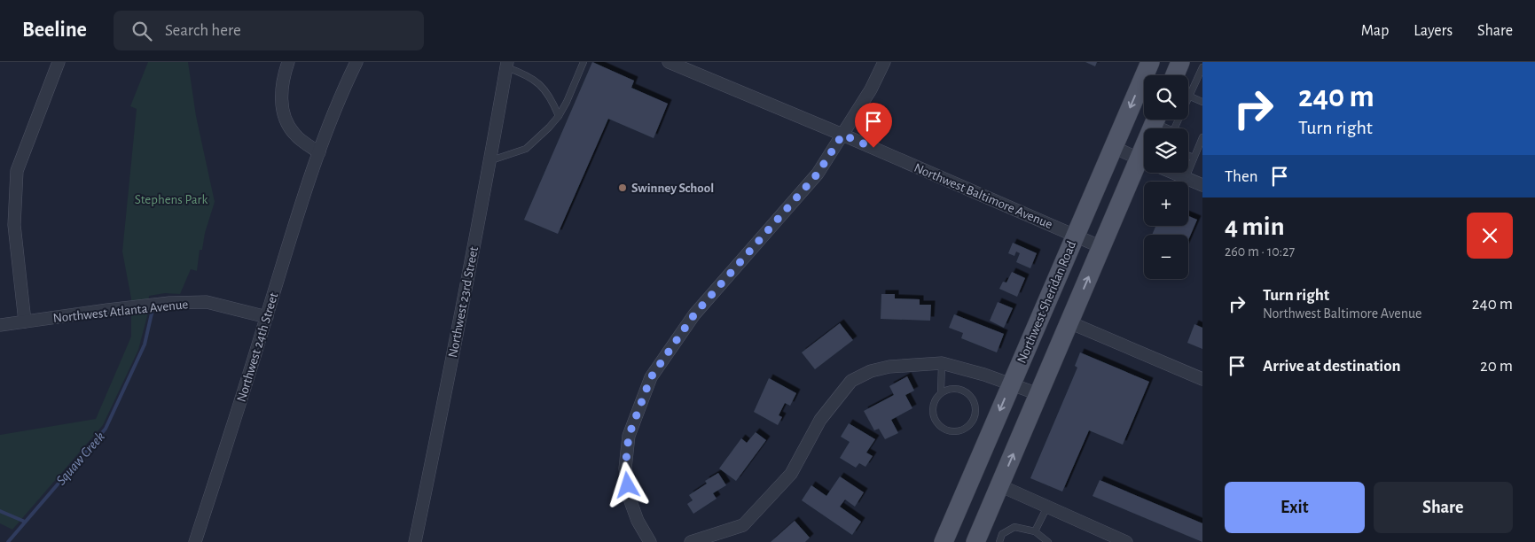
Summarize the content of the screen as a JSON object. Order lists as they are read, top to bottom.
{
  "streets": {
    "main road": ["Northwest Sheridan Road"],
    "street": [
      "Northwest Baltimore Avenue",
      "Northwest 23rd Street",
      "Northwest Atlanta Avenue",
      "Northwest 24th Street"
    ]
  },
  "crossings": [
    ["Northwest Baltimore Avenue", "Northwest Sheridan Road"],
    ["Northwest Atlanta Avenue", "Northwest 24th Street"]
  ],
  "water": ["Squaw Creek"],
  "parks": ["Stephens Park"],
  "places": ["Swinney School"],
  "page": {
    "header": "Beeline",
    "search": "Search here",
    "nav": ["Map", "Layers", "Share"],
    "turn": ["240 m", "Turn right"],
    "map_buttons": ["+", "−"],
    "then": "Then",
    "heading": ["4 min", "260 m · 10:27"],
    "list": [
      {
        "name": "Turn right",
        "note": "Northwest Baltimore Avenue",
        "value": "240 m"
      },
      {
        "name": "Arrive at destination",
        "value": "20 m"
      }
    ],
    "buttons": ["Exit", "Share"]
  }
}
